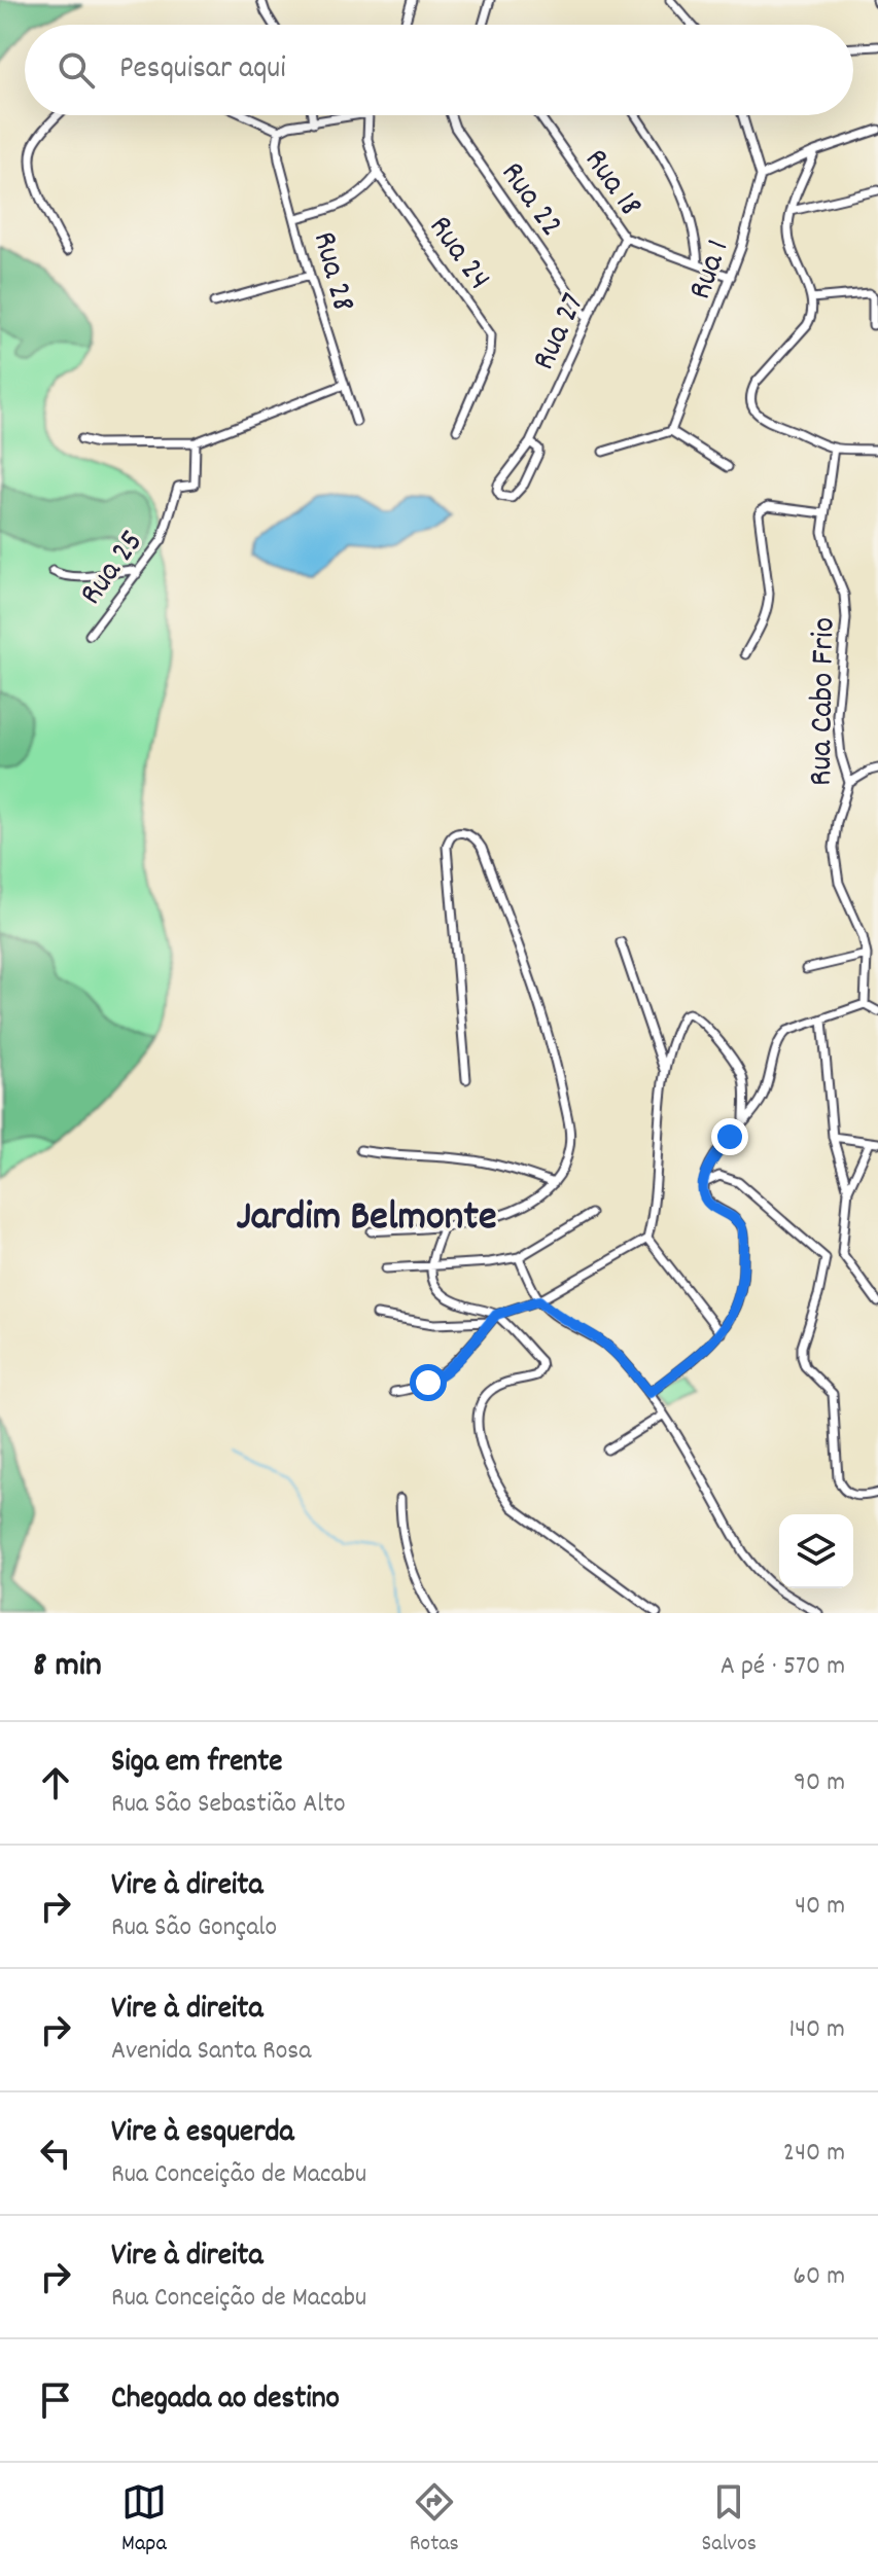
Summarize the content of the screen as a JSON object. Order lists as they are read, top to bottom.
{
  "streets": {
    "street": [
      "Rua 18",
      "Rua 22",
      "Rua 24",
      "Rua 1",
      "Rua 28",
      "Rua 27",
      "Rua 25",
      "Rua Cabo Frio"
    ]
  },
  "crossings": [
    ["Rua 18", "Rua 1"],
    ["Rua 18", "Rua 27"],
    ["Rua 22", "Rua 27"]
  ],
  "districts": ["Jardim Belmonte"],
  "page": {
    "search": "Pesquisar aqui",
    "heading": ["8 min", "A pé · 570 m"],
    "list": [
      ["Siga em frente", "Rua São Sebastião Alto", "90 m"],
      ["Vire à direita", "Rua São Gonçalo", "40 m"],
      ["Vire à direita", "Avenida Santa Rosa", "140 m"],
      ["Vire à esquerda", "Rua Conceição de Macabu", "240 m"],
      ["Vire à direita", "Rua Conceição de Macabu", "60 m"],
      "Chegada ao destino"
    ],
    "nav": ["Mapa", "Rotas", "Salvos"]
  }
}
